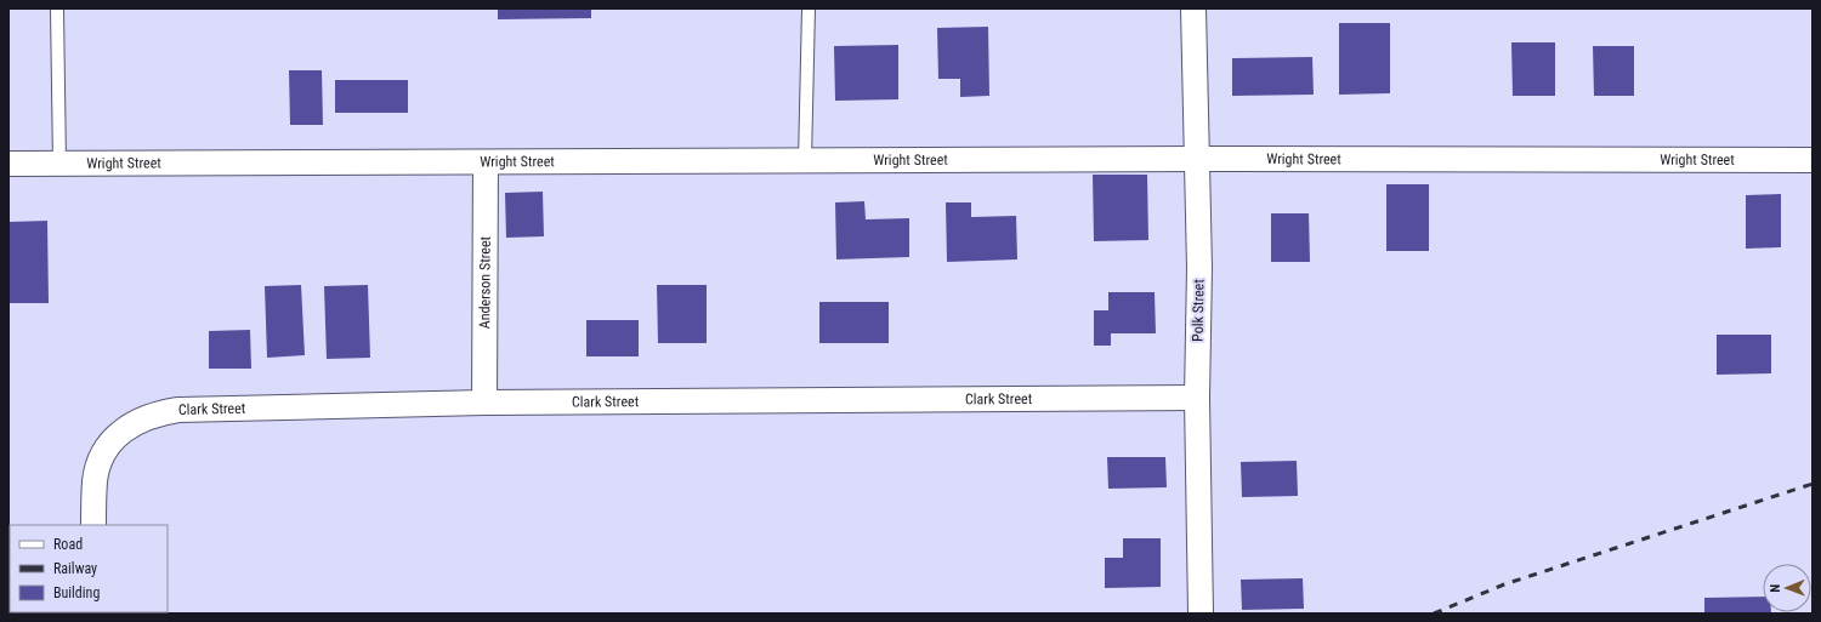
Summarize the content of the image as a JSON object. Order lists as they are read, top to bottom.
{
  "streets": {
    "street": [
      "Wright Street",
      "Anderson Street",
      "Polk Street",
      "Clark Street"
    ]
  },
  "crossings": [
    ["Wright Street", "Anderson Street"],
    ["Wright Street", "Polk Street"],
    ["Anderson Street", "Clark Street"],
    ["Polk Street", "Clark Street"]
  ],
  "legend": ["Road", "Railway", "Building"],
  "north": "left"
}
